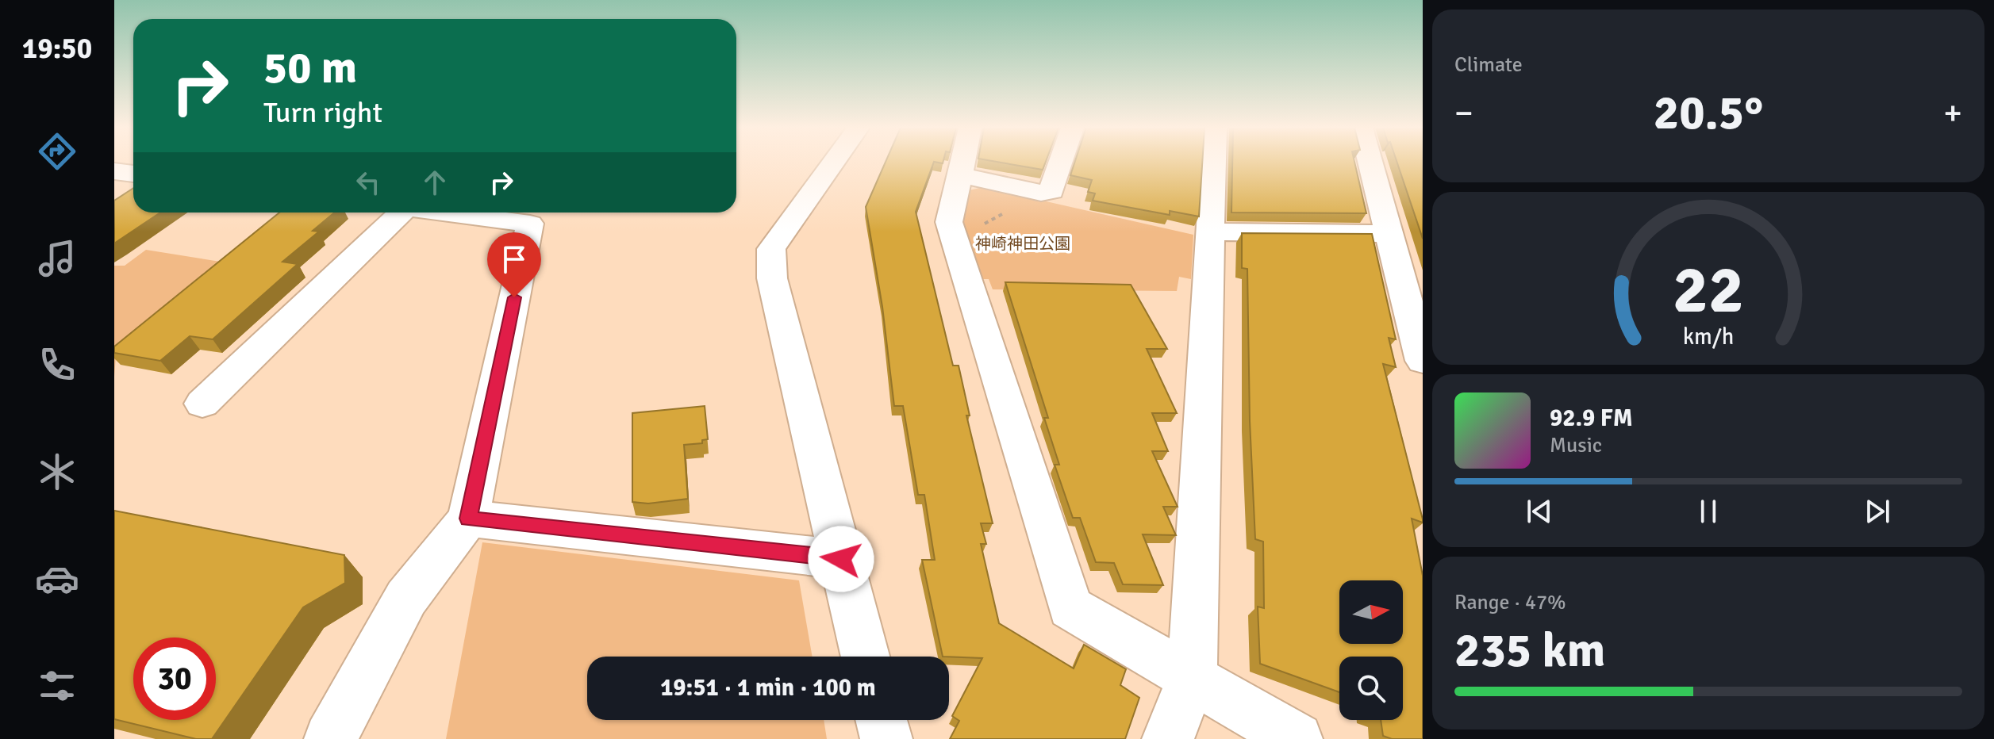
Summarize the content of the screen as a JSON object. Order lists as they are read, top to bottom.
{
  "parks": ["神崎神田公園"],
  "north": "right",
  "page": {
    "tabs": "19:50",
    "tile": [
      "Climate",
      ["Range · 47%", "235 km"]
    ],
    "turn": ["50 m", "Turn right"],
    "heat": ["−", "20.5°", "+"],
    "song": ["92.9 FM", "Music"],
    "limit": "30",
    "trip": "19:51 · 1 min · 100 m",
    "gauge": ["22", "km/h"]
  }
}
